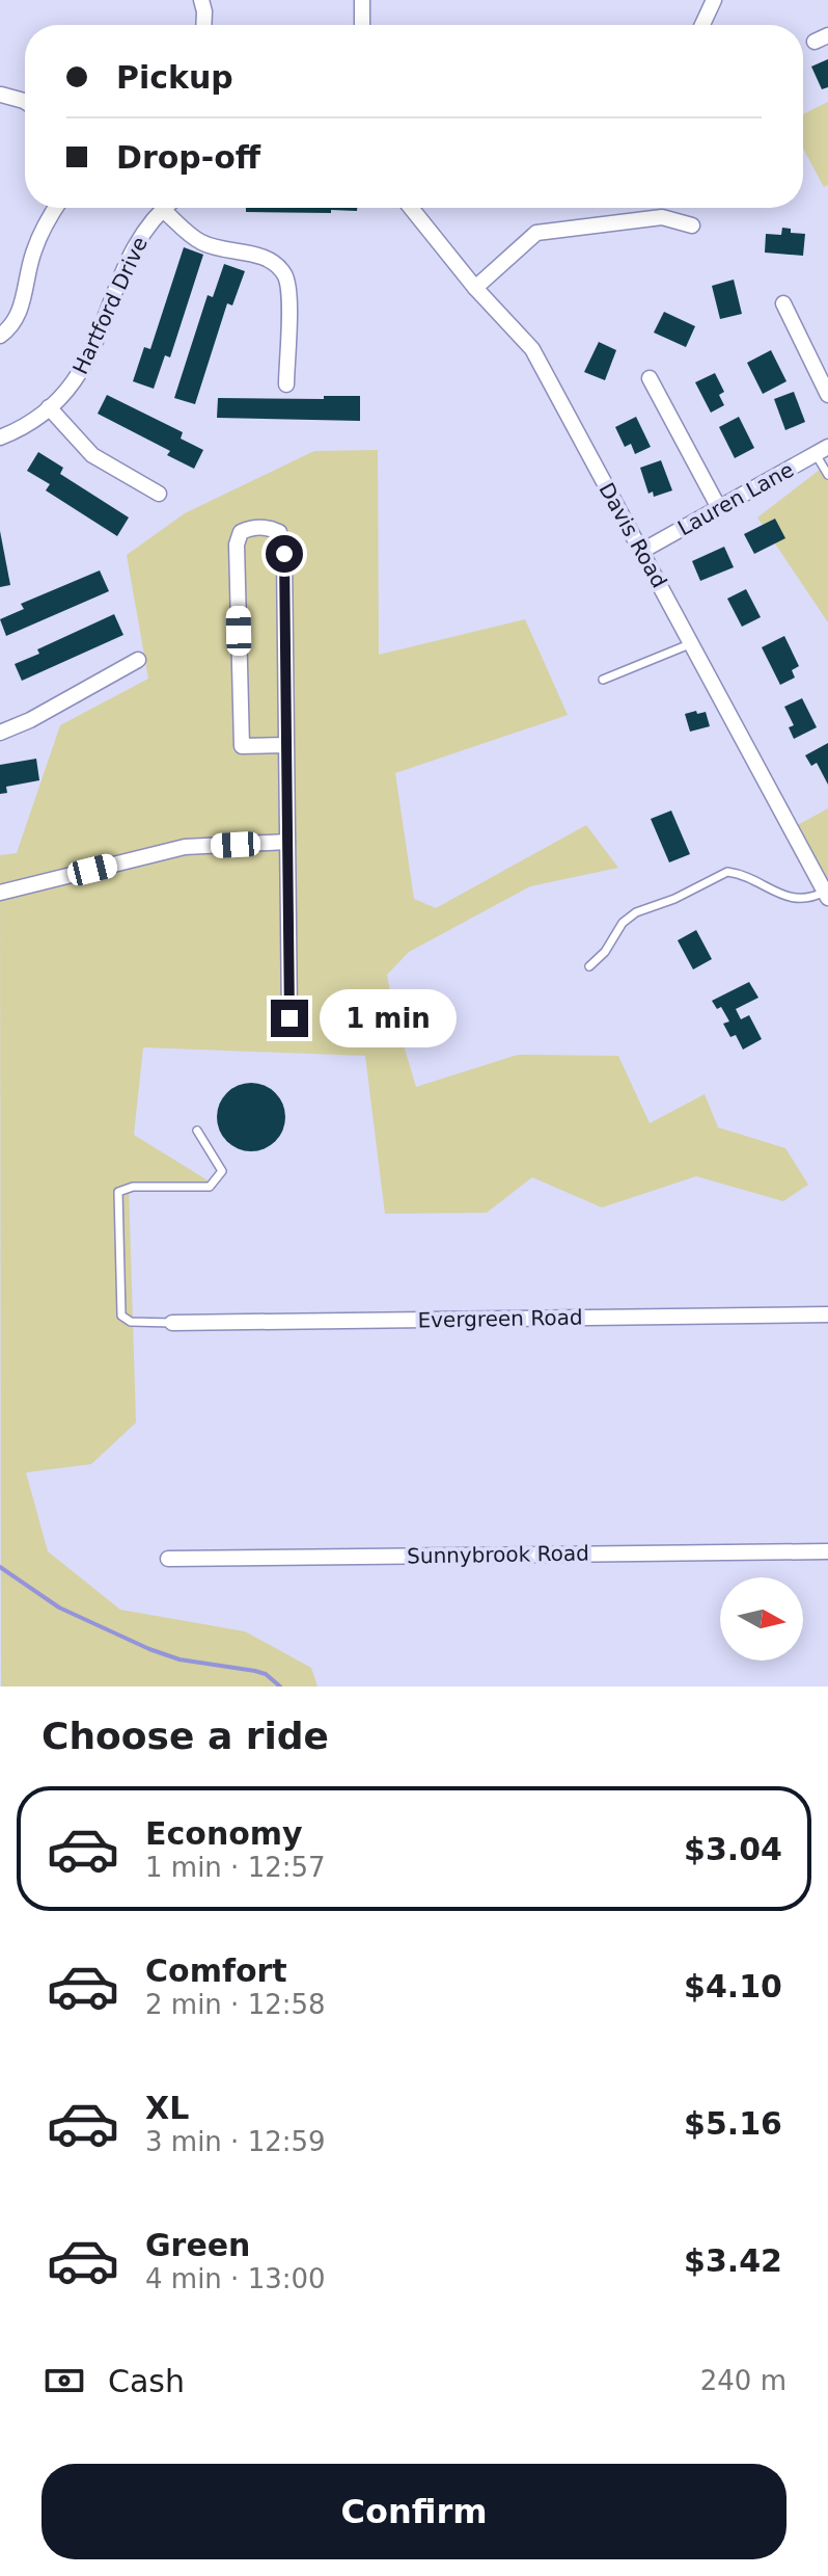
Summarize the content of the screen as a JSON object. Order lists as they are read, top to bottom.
{
  "streets": {
    "street": [
      "Hartford Drive",
      "Lauren Lane",
      "Davis Road",
      "Evergreen Road",
      "Sunnybrook Road"
    ]
  },
  "crossings": [
    ["Lauren Lane", "Davis Road"]
  ],
  "north": "right",
  "page": {
    "banner": ["Pickup", "Drop-off"],
    "bubble": "1 min",
    "heading": "Choose a ride",
    "list": [
      {
        "name": "Economy",
        "note": "1 min · 12:57",
        "value": "$3.04"
      },
      {
        "name": "Comfort",
        "note": "2 min · 12:58",
        "value": "$4.10"
      },
      {
        "name": "XL",
        "note": "3 min · 12:59",
        "value": "$5.16"
      },
      {
        "name": "Green",
        "note": "4 min · 13:00",
        "value": "$3.42"
      }
    ],
    "pay": ["Cash", "240 m"],
    "buttons": "Confirm"
  }
}
